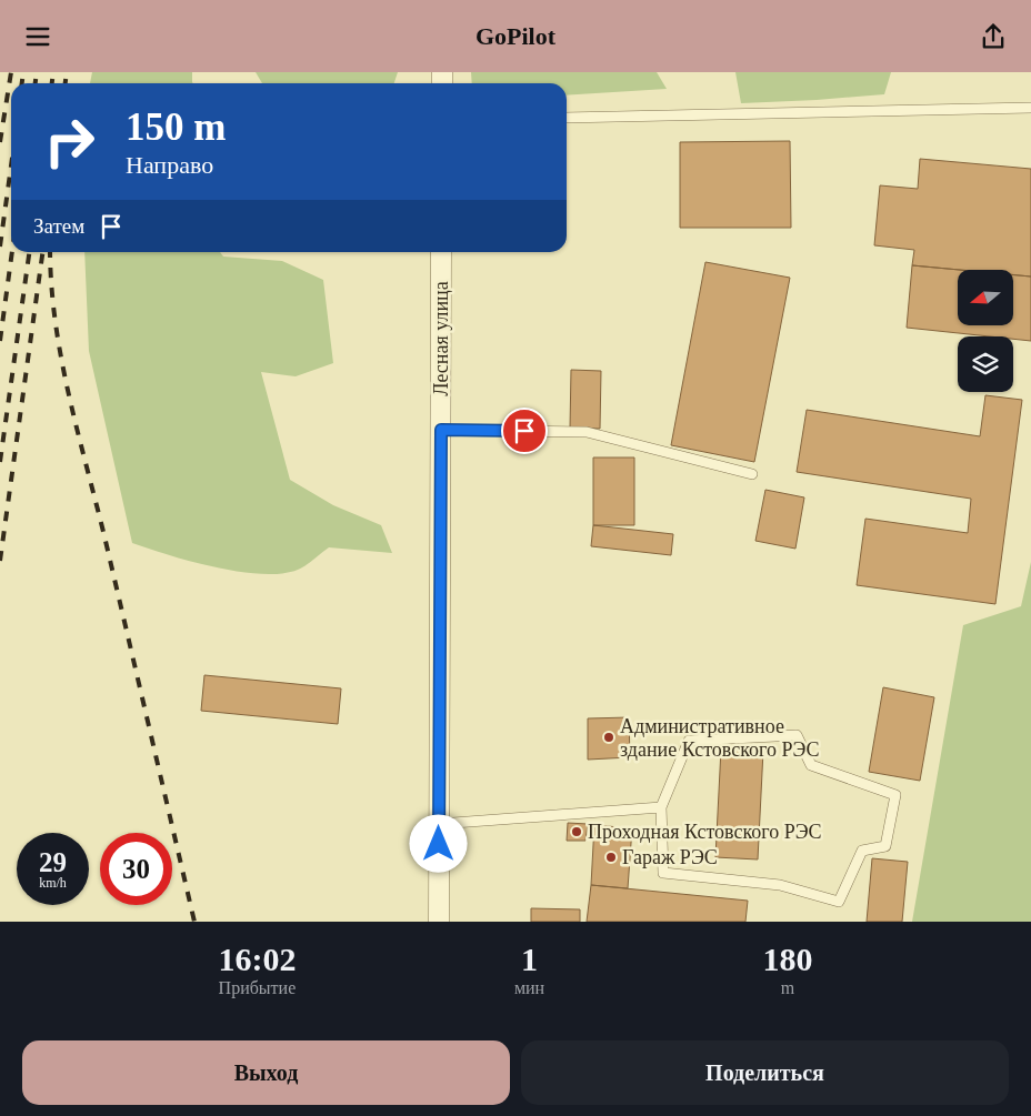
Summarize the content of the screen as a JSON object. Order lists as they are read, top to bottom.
{
  "streets": {
    "street": ["Лесная улица"]
  },
  "places": ["Административное здание Кстовского РЭС", "Проходная Кстовского РЭС", "Гараж РЭС"],
  "north": "left",
  "page": {
    "header": "GoPilot",
    "turn": ["150 m", "Направо"],
    "then": "Затем",
    "speed": "29 km/h",
    "limit": "30",
    "eta": [
      "16:02",
      "Прибытие",
      "1",
      "мин",
      "180",
      "m"
    ],
    "buttons": ["Выход", "Поделиться"]
  }
}
